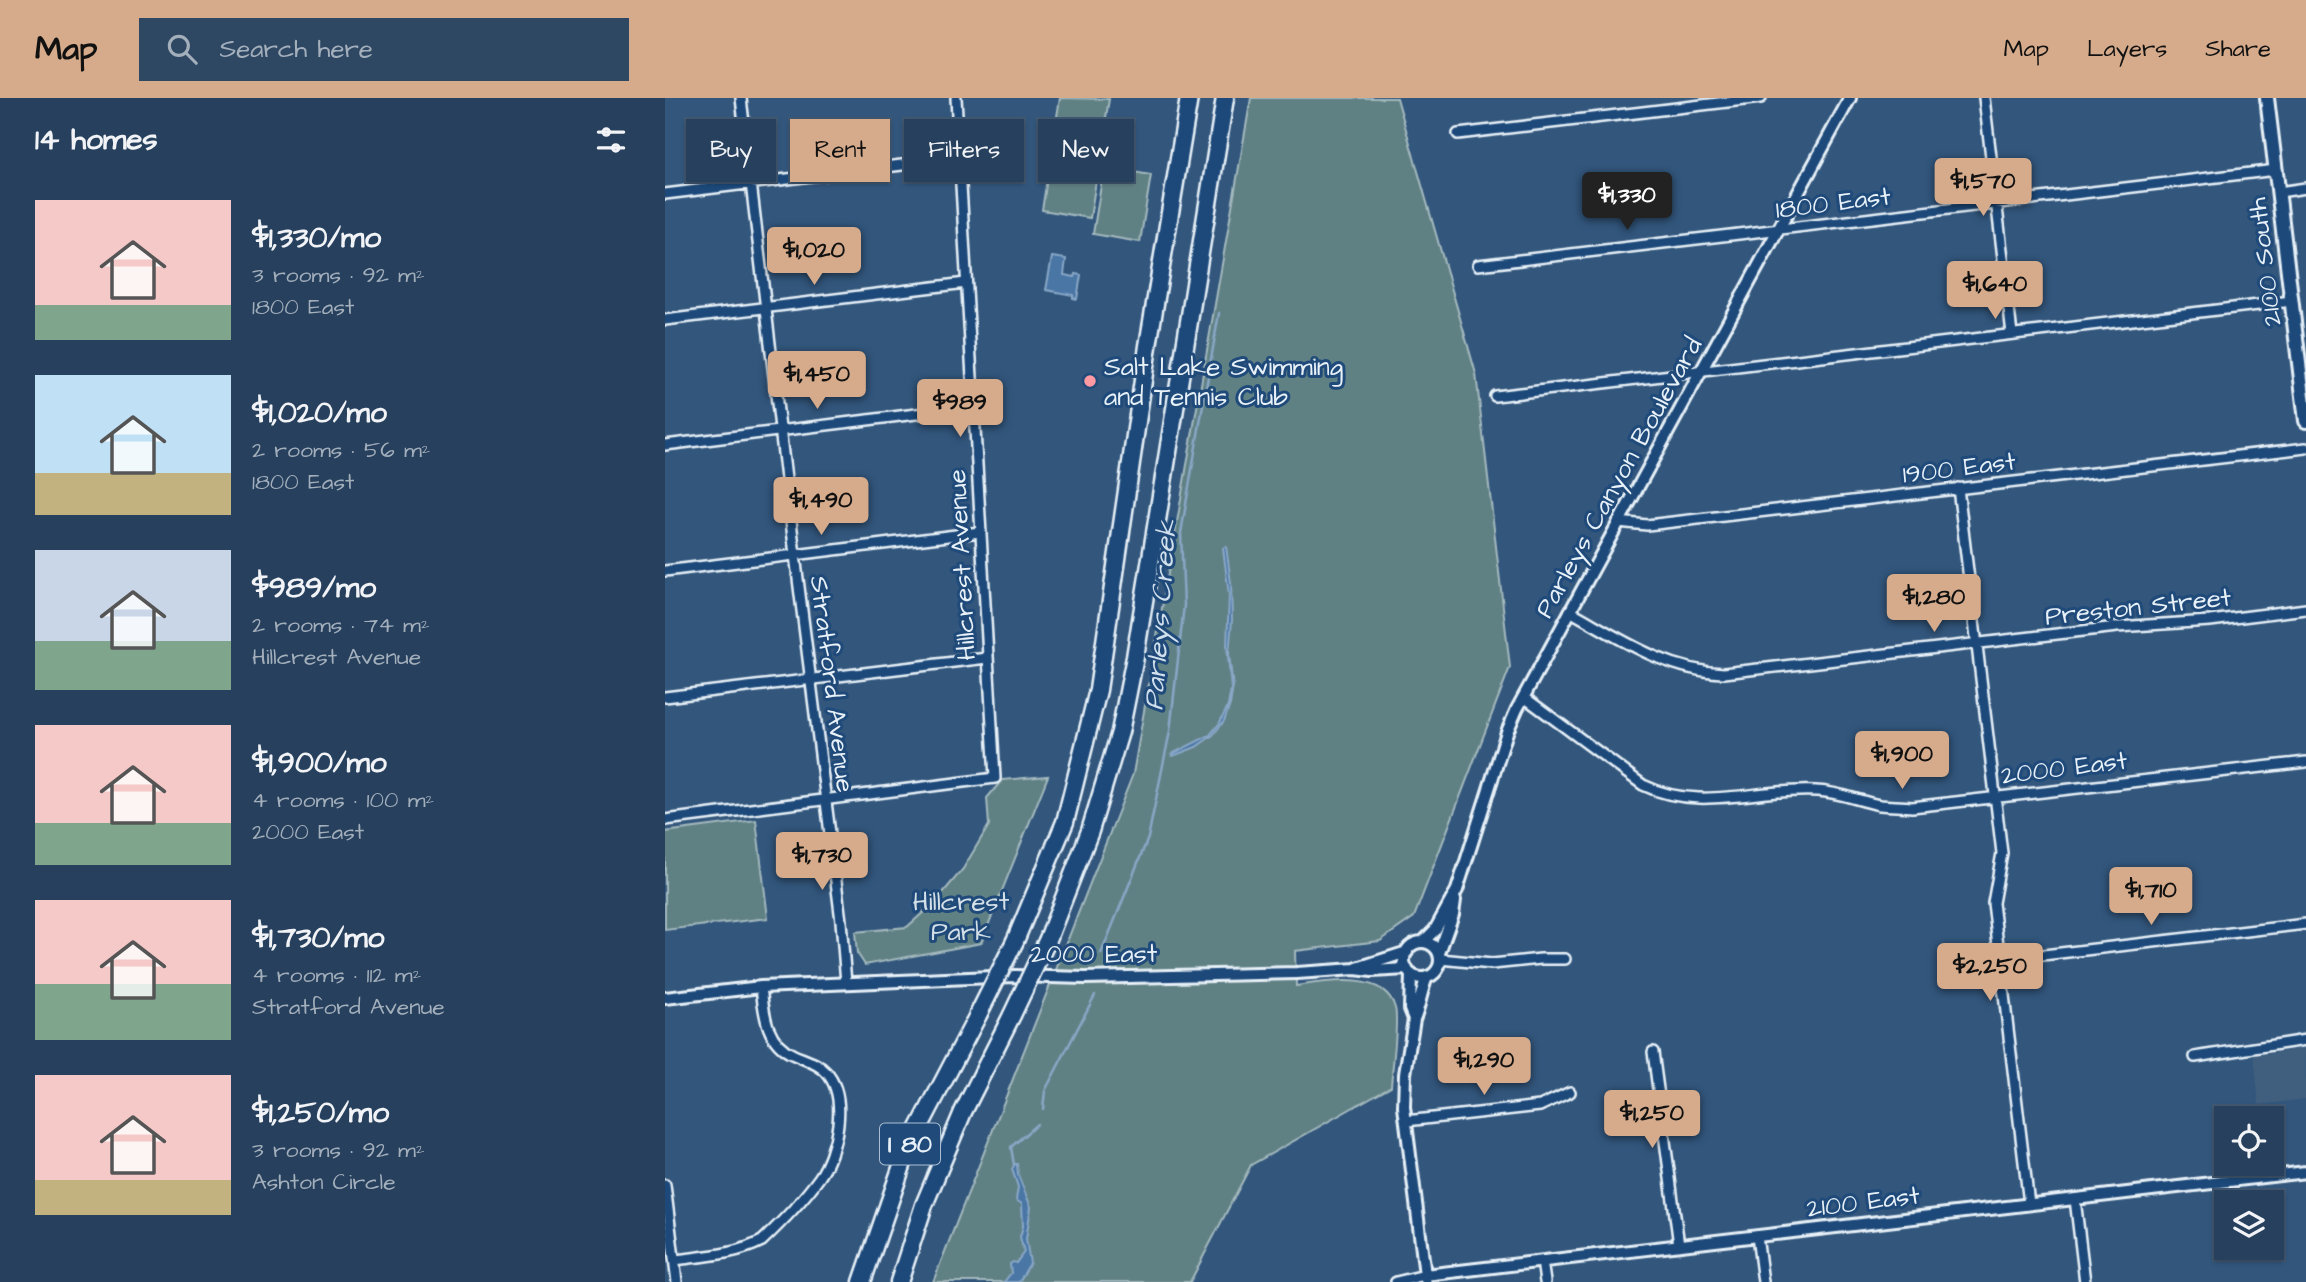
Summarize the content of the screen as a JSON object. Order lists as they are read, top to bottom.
{
  "streets": {
    "highway": ["I 80"],
    "main road": ["2100 South"],
    "street": [
      "1800 East",
      "1900 East",
      "Parleys Canyon Boulevard",
      "Hillcrest Avenue",
      "Preston Street",
      "Stratford Avenue",
      "2000 East",
      "2100 East"
    ]
  },
  "crossings": [
    ["1800 East", "2100 South"],
    ["1800 East", "Parleys Canyon Boulevard"],
    ["1900 East", "Parleys Canyon Boulevard"],
    ["Parleys Canyon Boulevard", "Preston Street"],
    ["Parleys Canyon Boulevard", "2000 East"],
    ["Hillcrest Avenue", "Stratford Avenue"],
    ["Stratford Avenue", "2000 East"]
  ],
  "water": ["Parleys Creek"],
  "parks": ["Hillcrest Park"],
  "places": ["Salt Lake Swimming and Tennis Club"],
  "page": {
    "header": "Map",
    "search": "Search here",
    "nav": ["Map", "Layers", "Share"],
    "heading": "14 homes",
    "chip": [
      "Buy",
      "Rent",
      "Filters",
      "New"
    ],
    "price": [
      "$1,570",
      "$1,330",
      "$1,020",
      "$1,640",
      "$1,450",
      "$989",
      "$1,490",
      "$1,280",
      "$1,900",
      "$1,730",
      "$1,710",
      "$2,250",
      "$1,290",
      "$1,250"
    ],
    "list": [
      {
        "name": "$1,330/mo",
        "note": "3 rooms · 92 m² · 1800 East"
      },
      {
        "name": "$1,020/mo",
        "note": "2 rooms · 56 m² · 1800 East"
      },
      {
        "name": "$989/mo",
        "note": "2 rooms · 74 m² · Hillcrest Avenue"
      },
      {
        "name": "$1,900/mo",
        "note": "4 rooms · 100 m² · 2000 East"
      },
      {
        "name": "$1,730/mo",
        "note": "4 rooms · 112 m² · Stratford Avenue"
      },
      {
        "name": "$1,250/mo",
        "note": "3 rooms · 92 m² · Ashton Circle"
      }
    ]
  }
}
